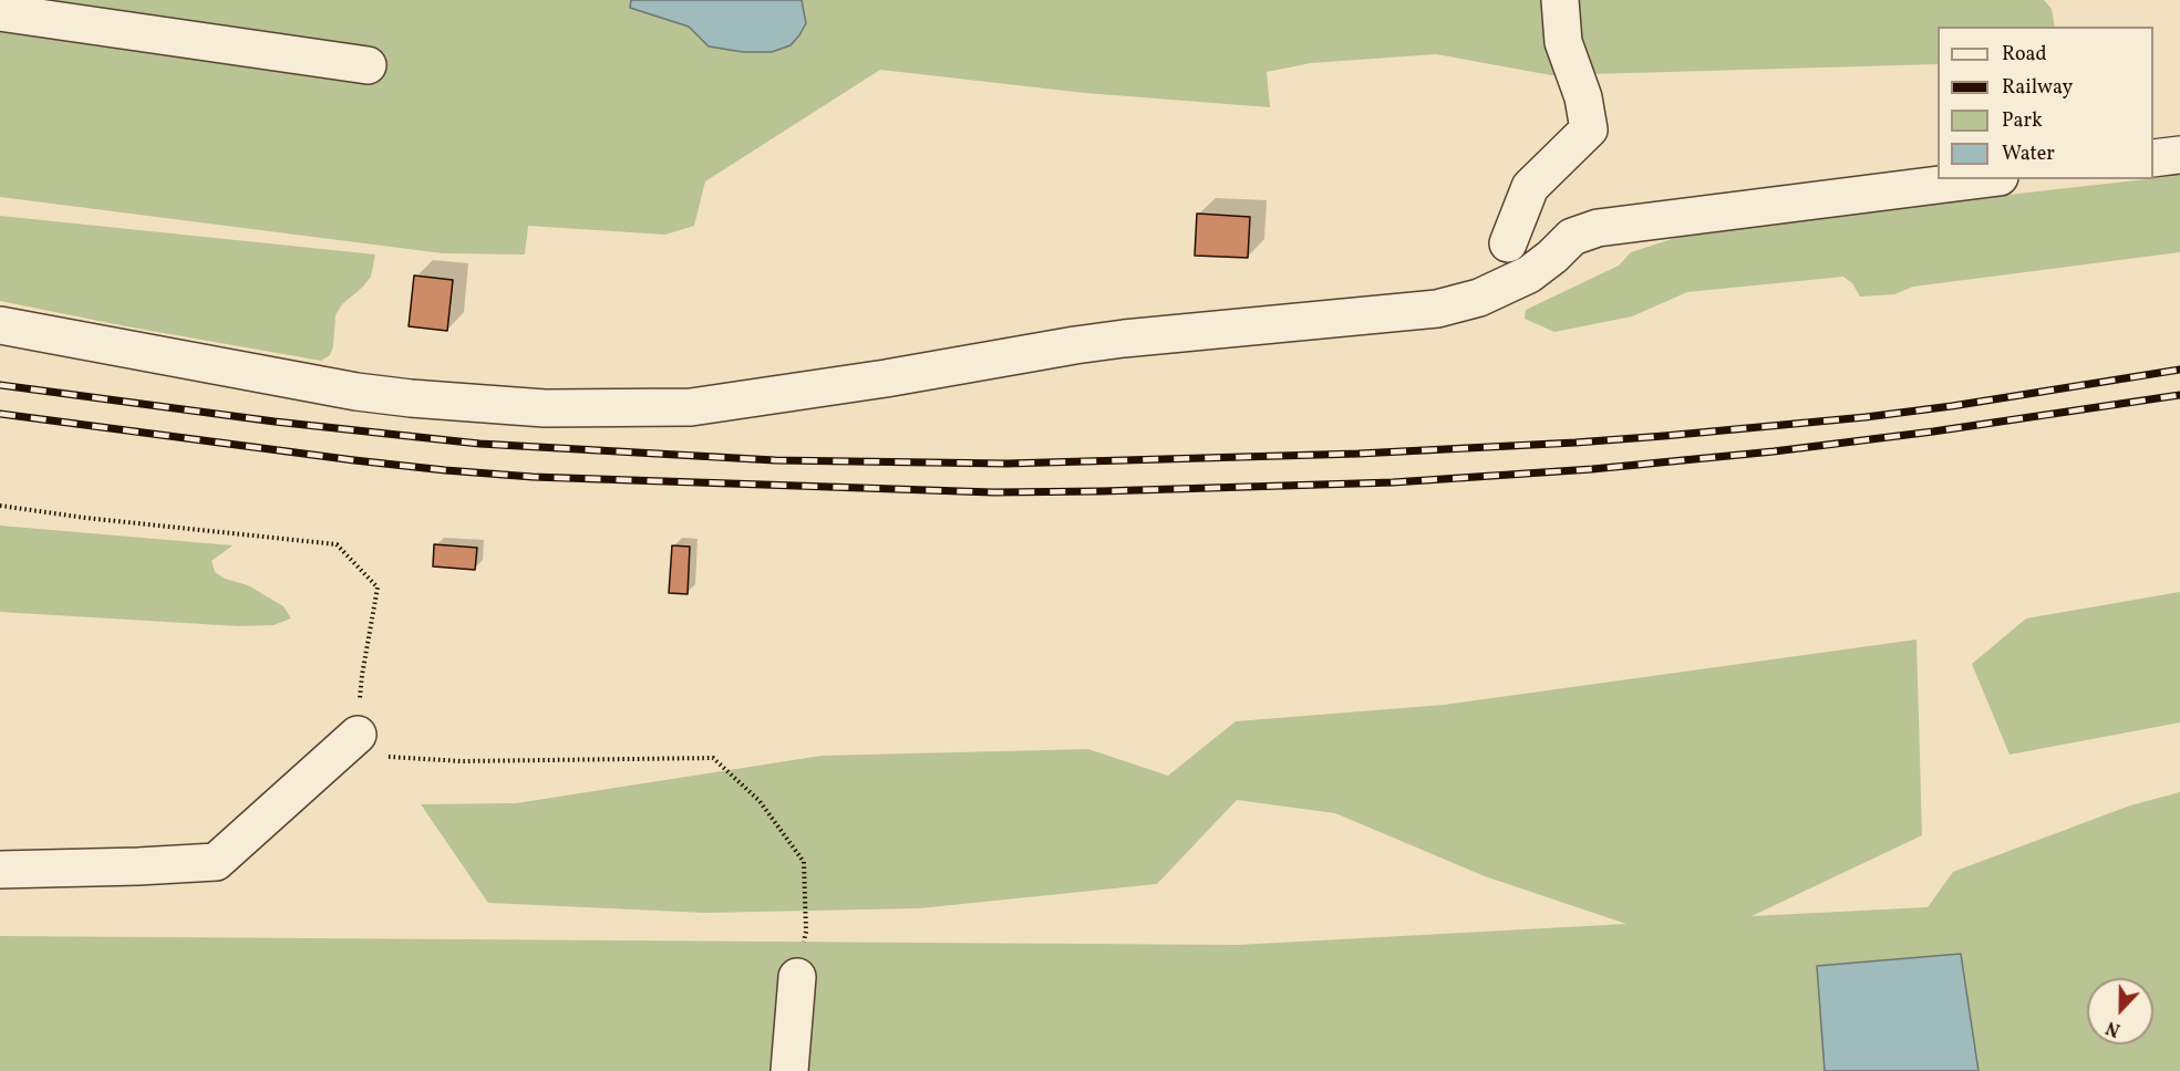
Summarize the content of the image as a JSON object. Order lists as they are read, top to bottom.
{
  "legend": [
    "Road",
    "Railway",
    "Park",
    "Water"
  ],
  "north": "bottom"
}
